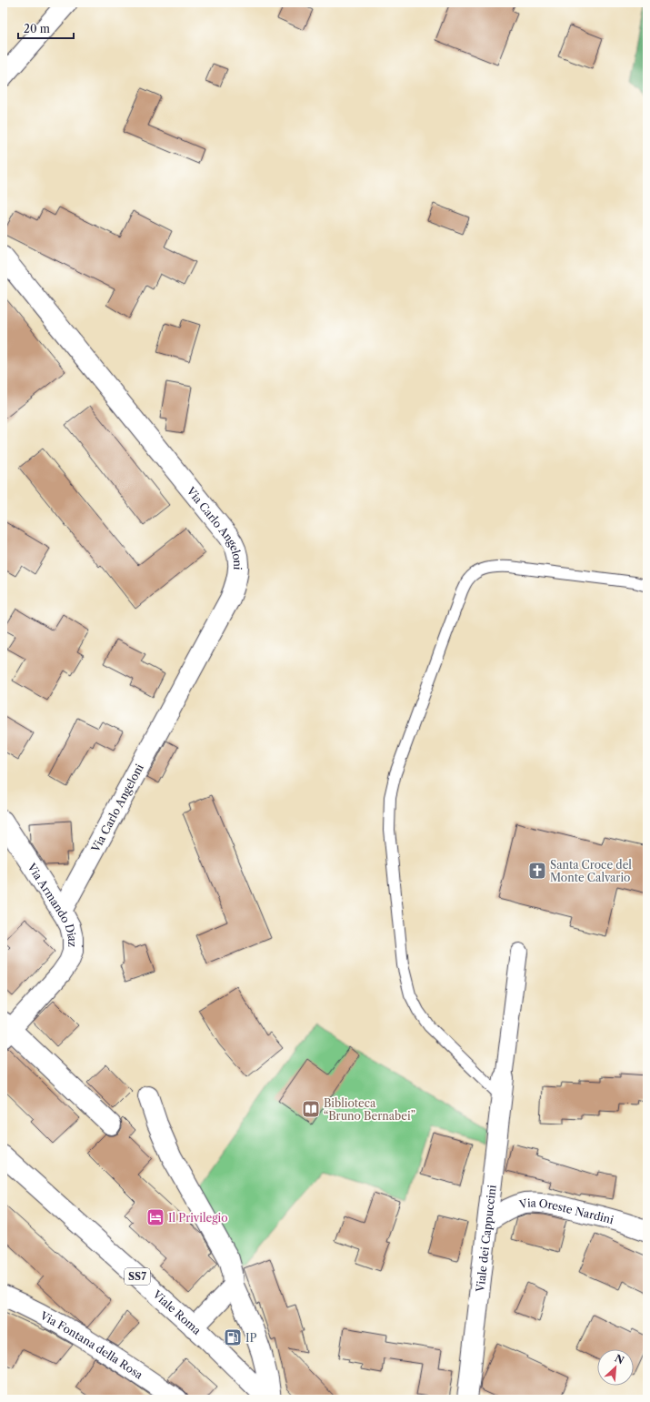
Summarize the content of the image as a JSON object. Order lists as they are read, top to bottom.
{
  "streets": {
    "street": [
      "Via Carlo Angeloni",
      "Via Armando Diaz",
      "Via Oreste Nardini",
      "Viale dei Cappuccini",
      "SS7",
      "Viale Roma",
      "Via Fontana della Rosa"
    ]
  },
  "crossings": [
    ["Via Carlo Angeloni", "Via Armando Diaz"],
    ["Via Oreste Nardini", "Viale dei Cappuccini"]
  ],
  "places": {
    "church": ["Santa Croce del Monte Calvario"],
    "library": ["Biblioteca “Bruno Bernabei”"],
    "hotel": ["Il Privilegio"],
    "fuel station": ["IP"]
  },
  "scale_bar": "20 m",
  "north": "top right"
}
